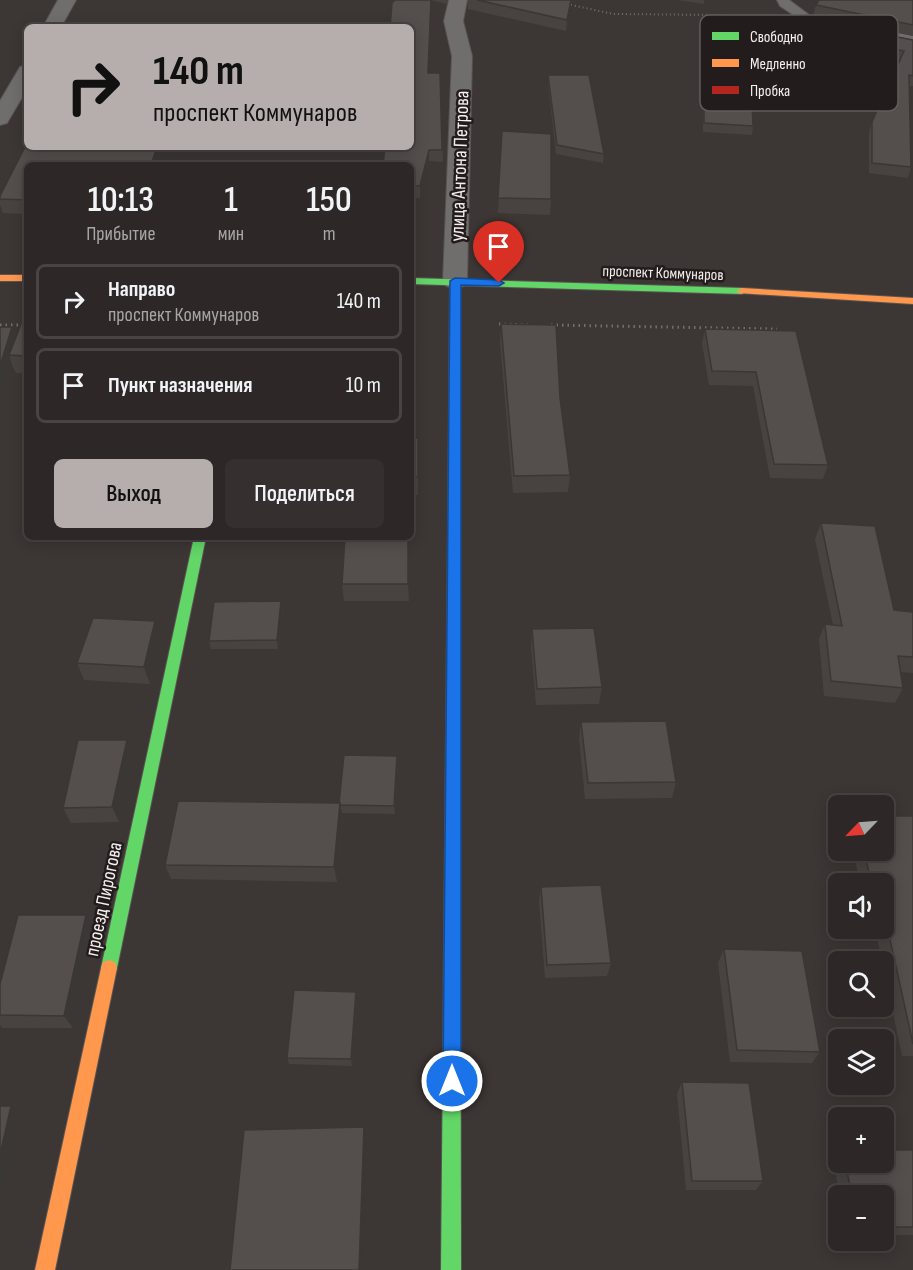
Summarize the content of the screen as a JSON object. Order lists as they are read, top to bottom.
{
  "streets": {
    "street": ["улица Антона Петрова", "проспект Коммунаров", "проезд Пирогова"]
  },
  "crossings": [
    ["улица Антона Петрова", "проспект Коммунаров"]
  ],
  "legend": ["Свободно", "Медленно", "Пробка"],
  "north": "bottom left",
  "page": {
    "turn": ["140 m", "проспект Коммунаров"],
    "eta": [
      "10:13",
      "Прибытие",
      "1",
      "мин",
      "150",
      "m"
    ],
    "list": [
      {
        "name": "Направо",
        "note": "проспект Коммунаров",
        "value": "140 m"
      },
      {
        "name": "Пункт назначения",
        "value": "10 m"
      }
    ],
    "buttons": ["Выход", "Поделиться"],
    "map_buttons": ["+", "−"]
  }
}
